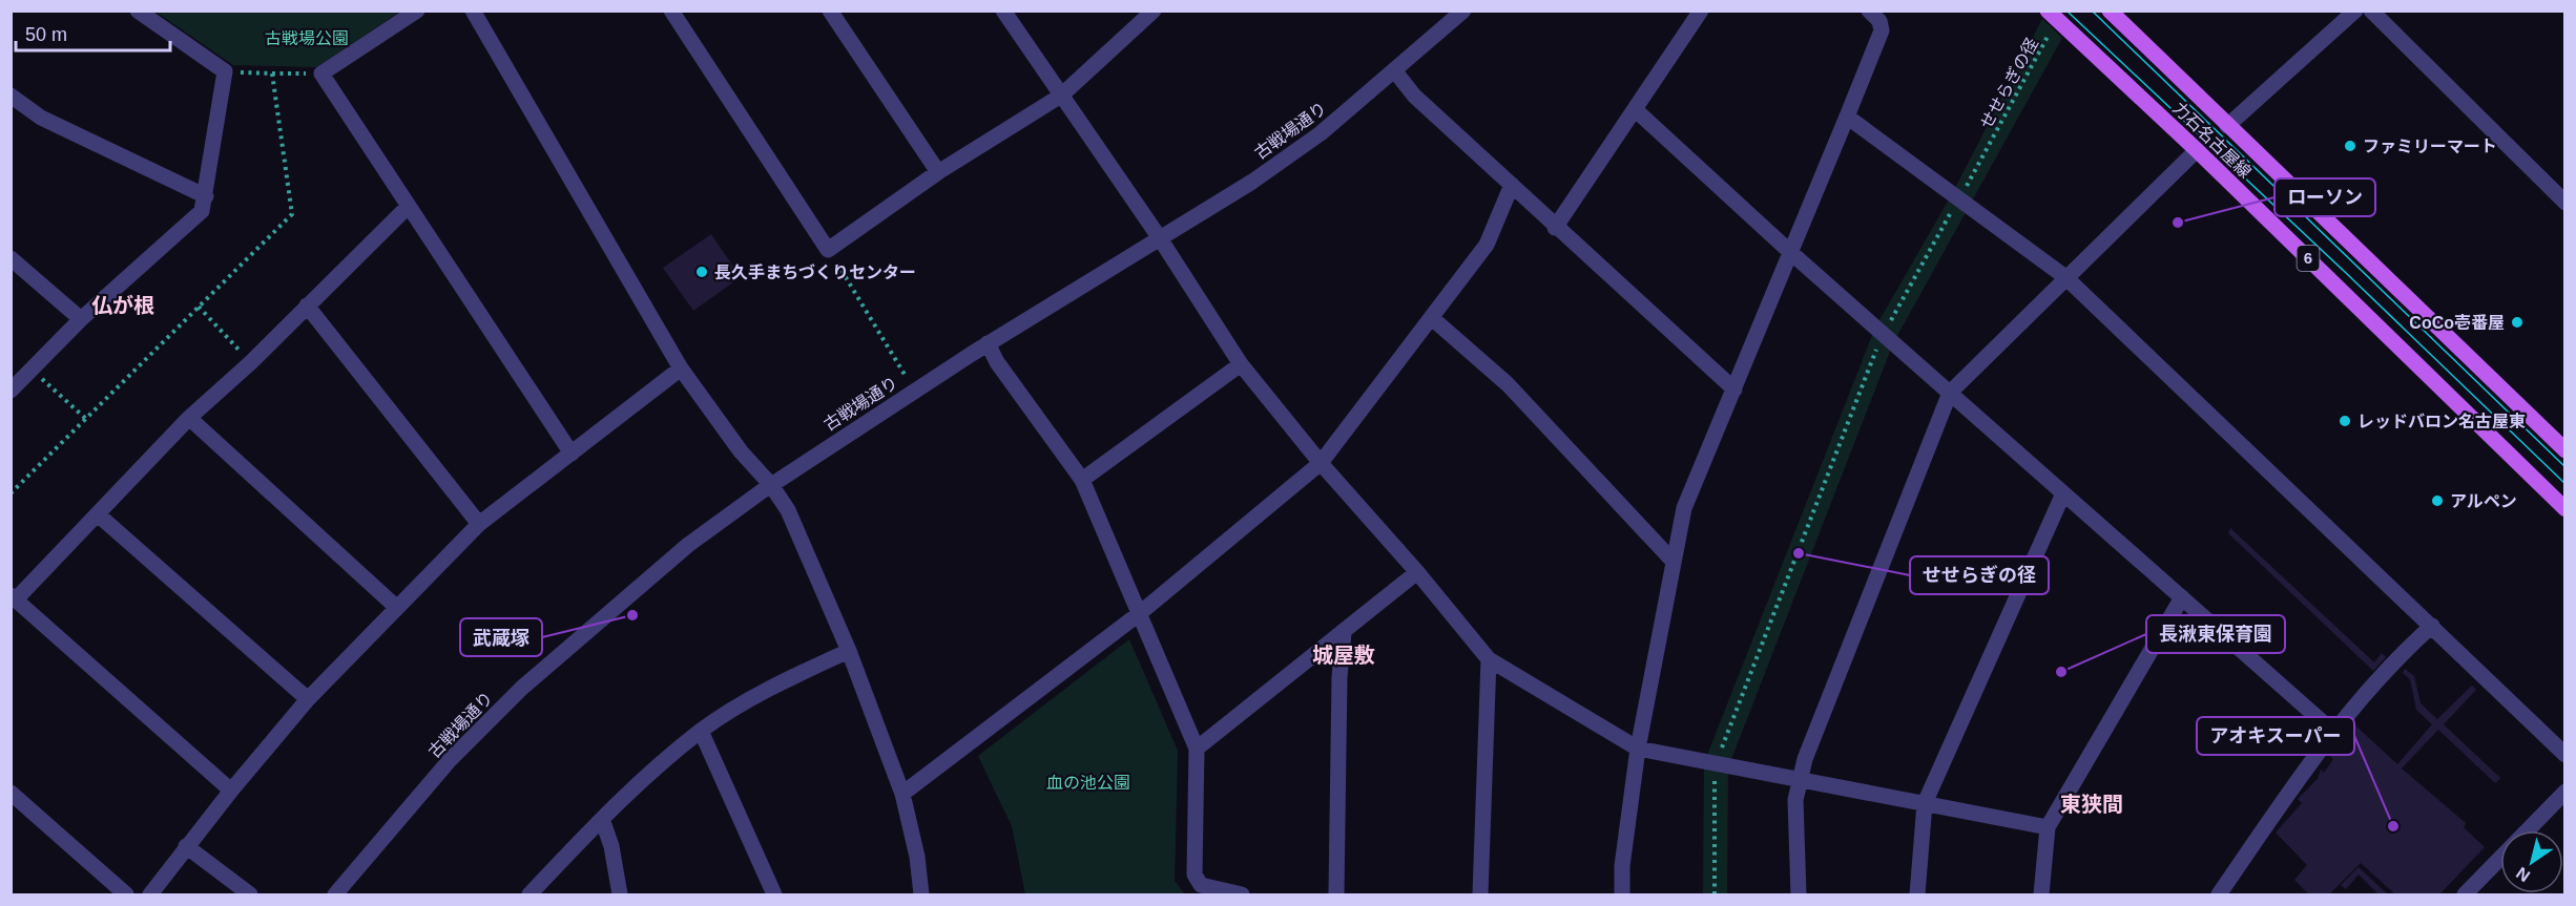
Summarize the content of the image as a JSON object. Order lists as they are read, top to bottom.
{
  "streets": {
    "main road": ["力石名古屋線", "6"],
    "street": ["古戦場通り"],
    "path": ["せせらぎの径"]
  },
  "crossings": [
    ["せせらぎの径", "力石名古屋線"]
  ],
  "districts": ["仏が根", "城屋敷", "東狭間"],
  "parks": ["古戦場公園", "血の池公園"],
  "places": [
    "ファミリーマート",
    "ローソン",
    "長久手まちづくりセンター",
    "CoCo壱番屋",
    "レッドバロン名古屋東",
    "アルペン",
    "せせらぎの径",
    "武蔵塚",
    "長湫東保育園",
    "アオキスーパー"
  ],
  "scale_bar": "50 m",
  "north": "bottom left"
}
